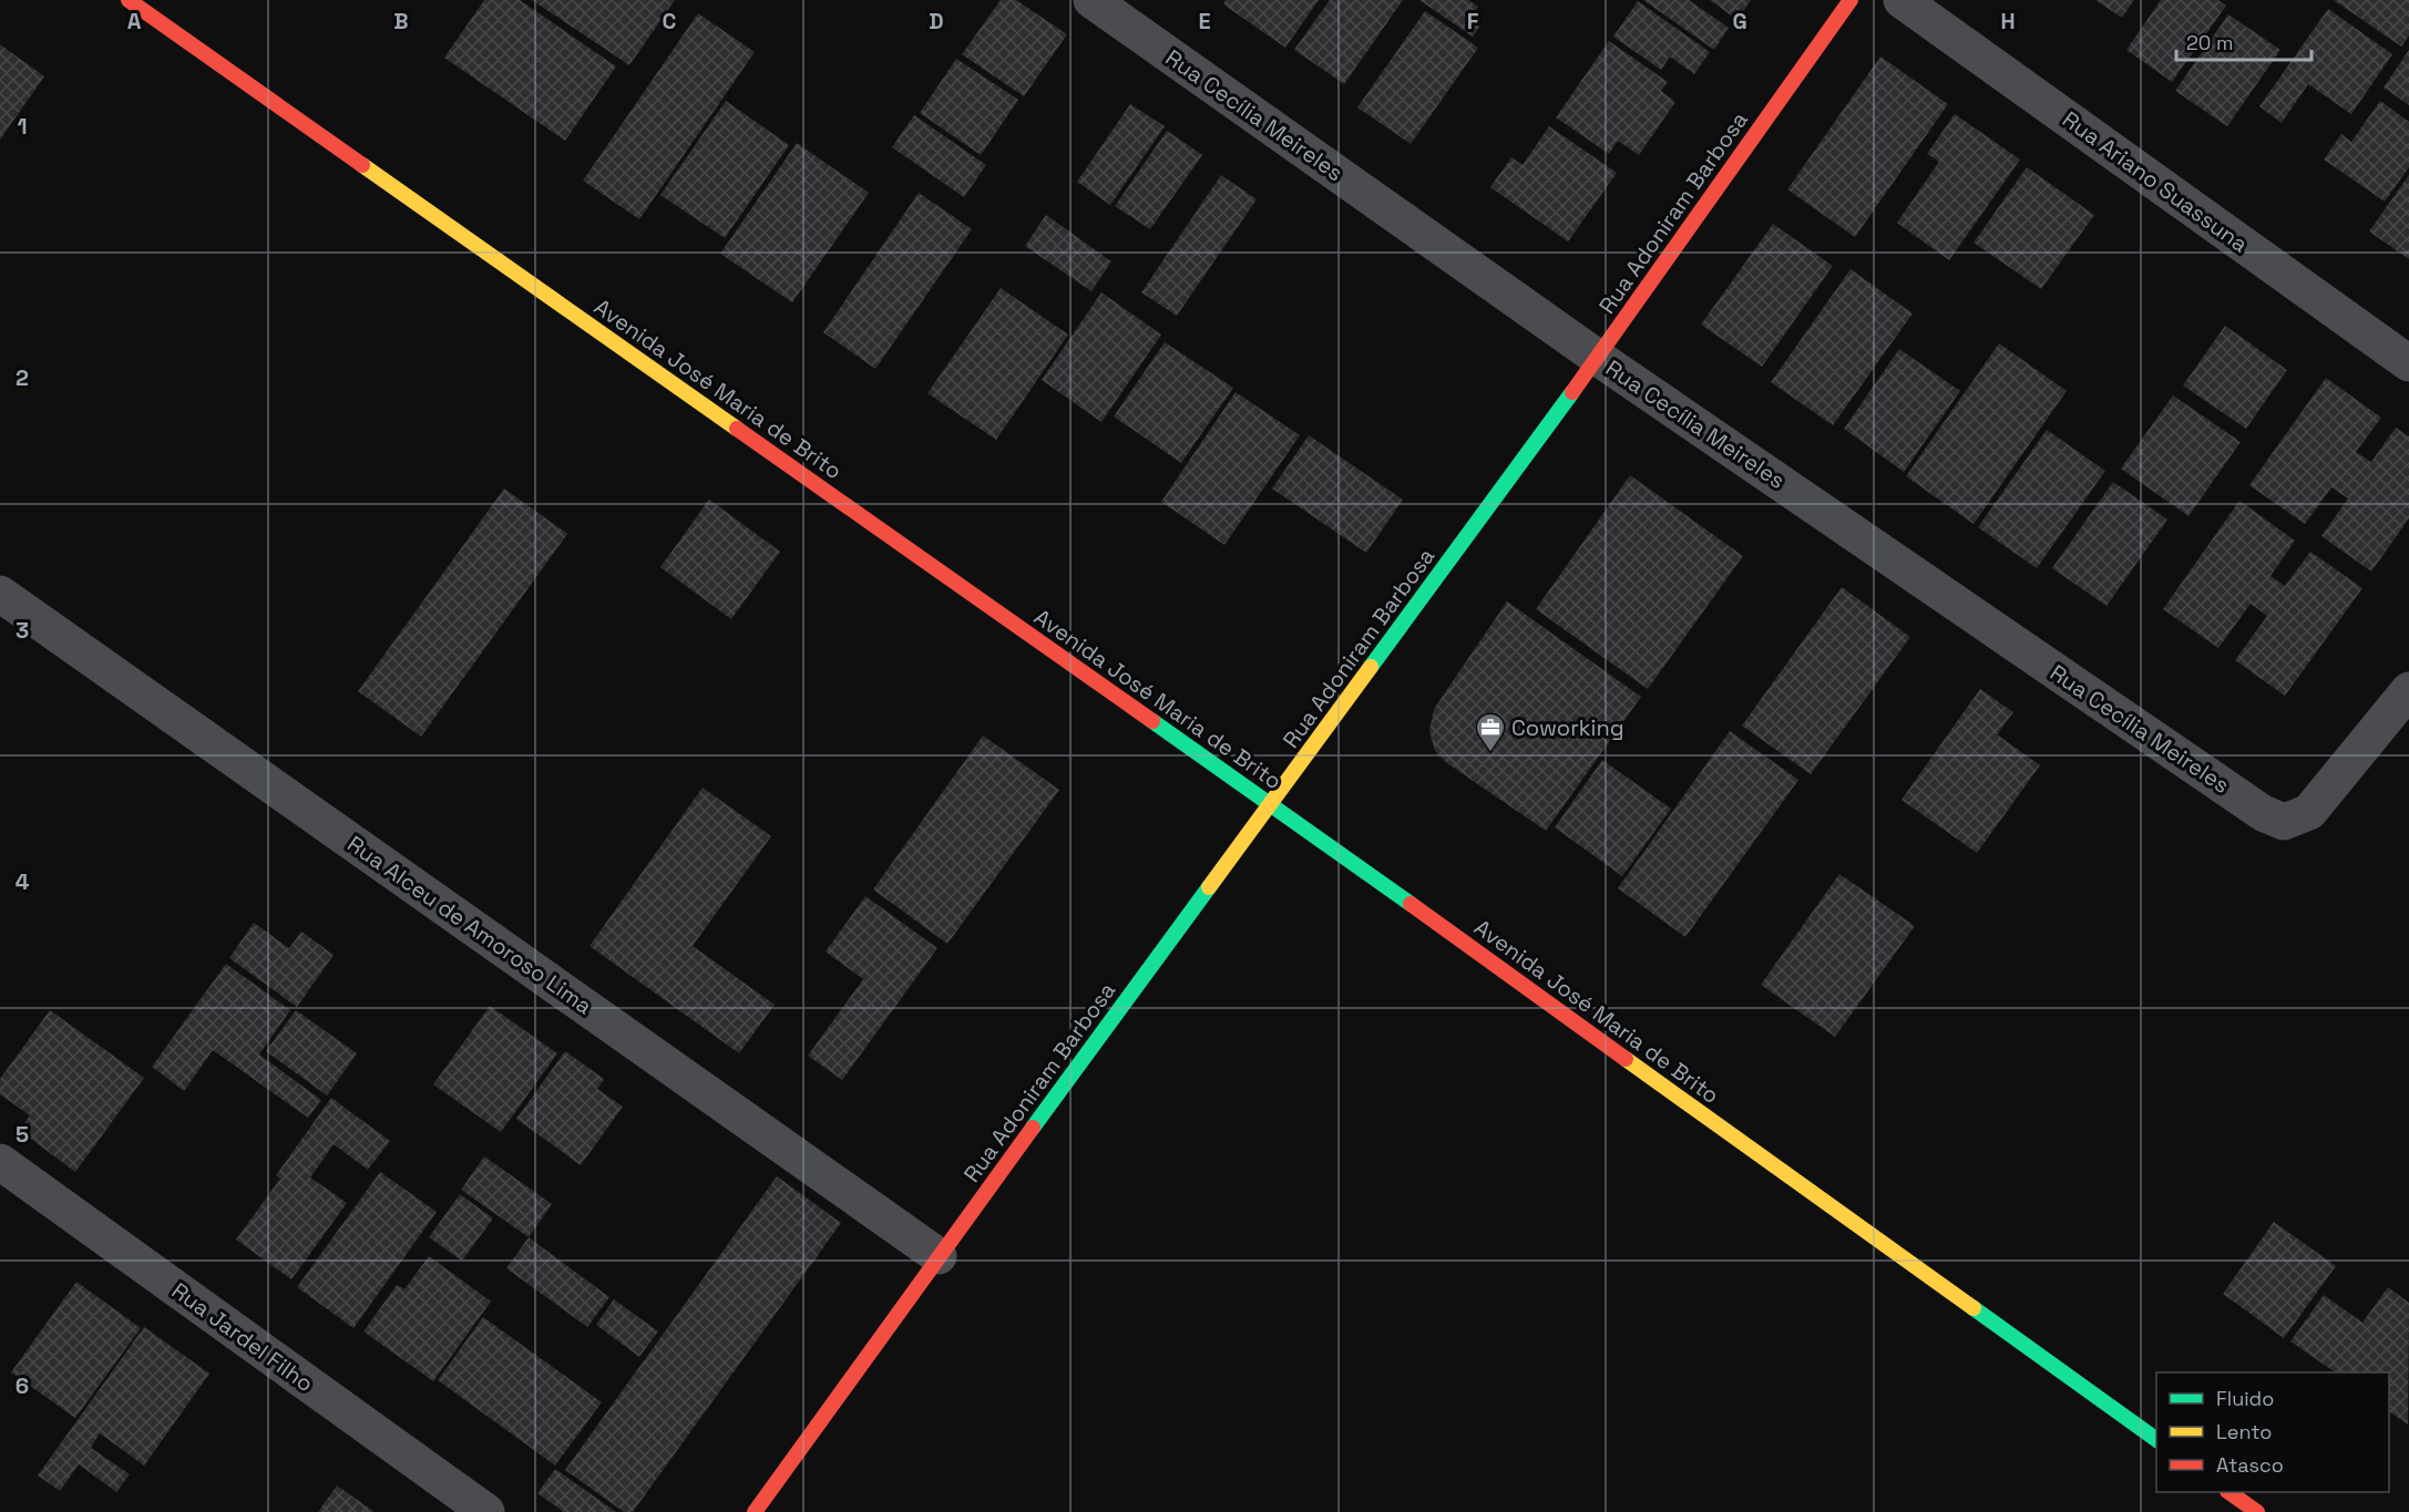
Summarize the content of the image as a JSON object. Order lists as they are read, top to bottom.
{
  "streets": {
    "main road": ["Rua Adoniram Barbosa", "Avenida José Maria de Brito"],
    "street": [
      "Rua Cecília Meireles",
      "Rua Ariano Suassuna",
      "Rua Alceu de Amoroso Lima",
      "Rua Jardel Filho"
    ]
  },
  "crossings": [
    ["Rua Cecília Meireles", "Rua Adoniram Barbosa"],
    ["Rua Adoniram Barbosa", "Avenida José Maria de Brito"],
    ["Rua Adoniram Barbosa", "Rua Alceu de Amoroso Lima"]
  ],
  "places": {
    "office": ["Coworking"]
  },
  "legend": ["Fluido", "Lento", "Atasco"],
  "scale_bar": "20 m",
  "grid": {
    "columns": [
      "A",
      "B",
      "C",
      "D",
      "E",
      "F",
      "G",
      "H"
    ],
    "rows": [
      "1",
      "2",
      "3",
      "4",
      "5",
      "6"
    ]
  }
}
